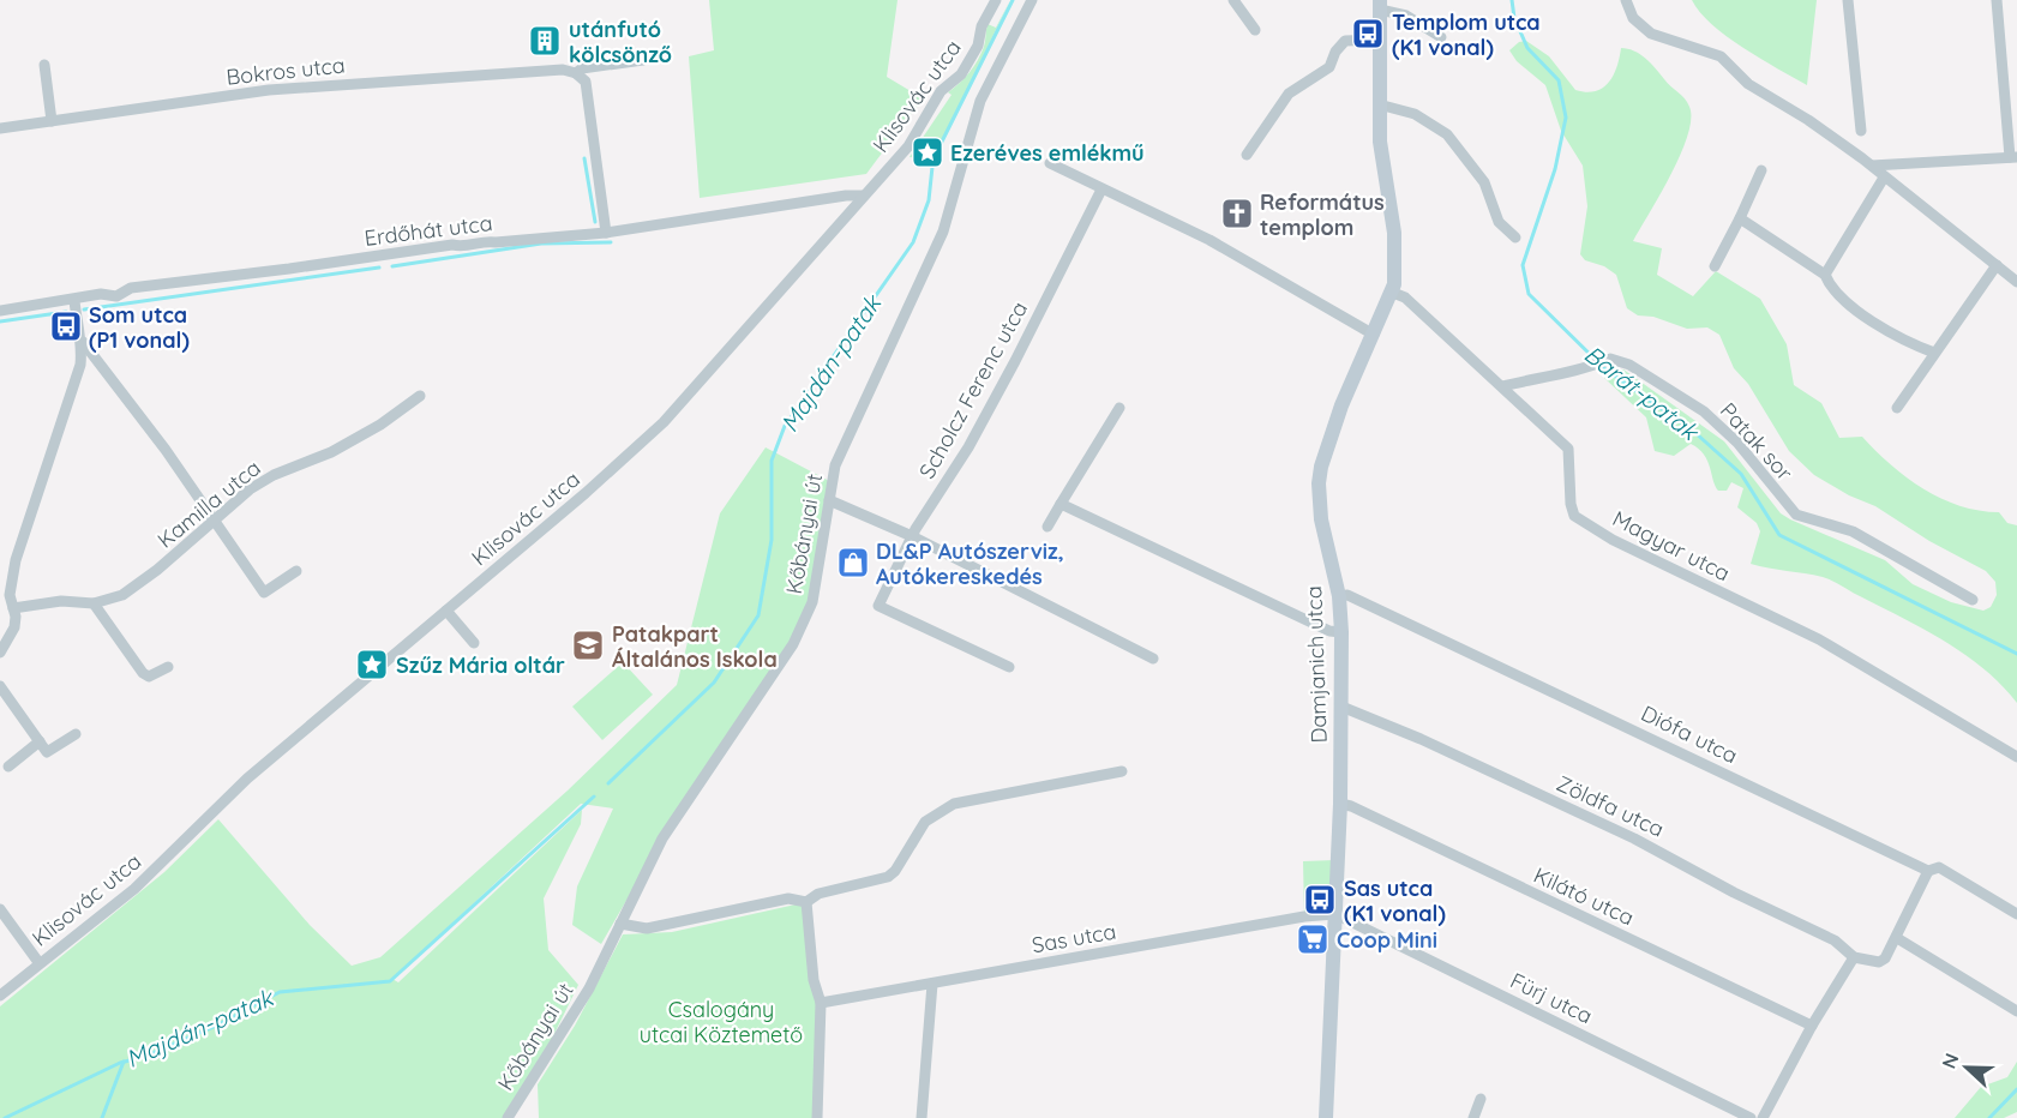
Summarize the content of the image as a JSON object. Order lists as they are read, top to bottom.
{
  "streets": {
    "main road": ["Damjanich utca"],
    "street": [
      "Bokros utca",
      "Klisovác utca",
      "Erdőhát utca",
      "Scholcz Ferenc utca",
      "Patak sor",
      "Kamilla utca",
      "Kőbányai út",
      "Magyar utca",
      "Diófa utca",
      "Zöldfa utca",
      "Kilátó utca",
      "Sas utca",
      "Fürj utca"
    ]
  },
  "crossings": [
    ["Klisovác utca", "Erdőhát utca"],
    ["Patak sor", "Magyar utca"],
    ["Magyar utca", "Damjanich utca"],
    ["Damjanich utca", "Diófa utca"],
    ["Damjanich utca", "Zöldfa utca"],
    ["Damjanich utca", "Kilátó utca"],
    ["Damjanich utca", "Sas utca"],
    ["Damjanich utca", "Fürj utca"],
    ["Sas utca", "Fürj utca"]
  ],
  "water": ["Majdán-patak", "Barát-patak"],
  "parks": ["Csalogány utcai Köztemető"],
  "places": {
    "bus stop": ["Templom utca (K1 vonal)", "Som utca (P1 vonal)", "Sas utca (K1 vonal)"],
    "building": ["utánfutó kölcsönző"],
    "place": ["Ezeréves emlékmű", "Szűz Mária oltár"],
    "church": ["Református templom"],
    "shop": ["DL&P Autószerviz, Autókereskedés"],
    "school or university": ["Patakpart Általános Iskola"],
    "supermarket": ["Coop Mini"]
  },
  "north": "left"
}
